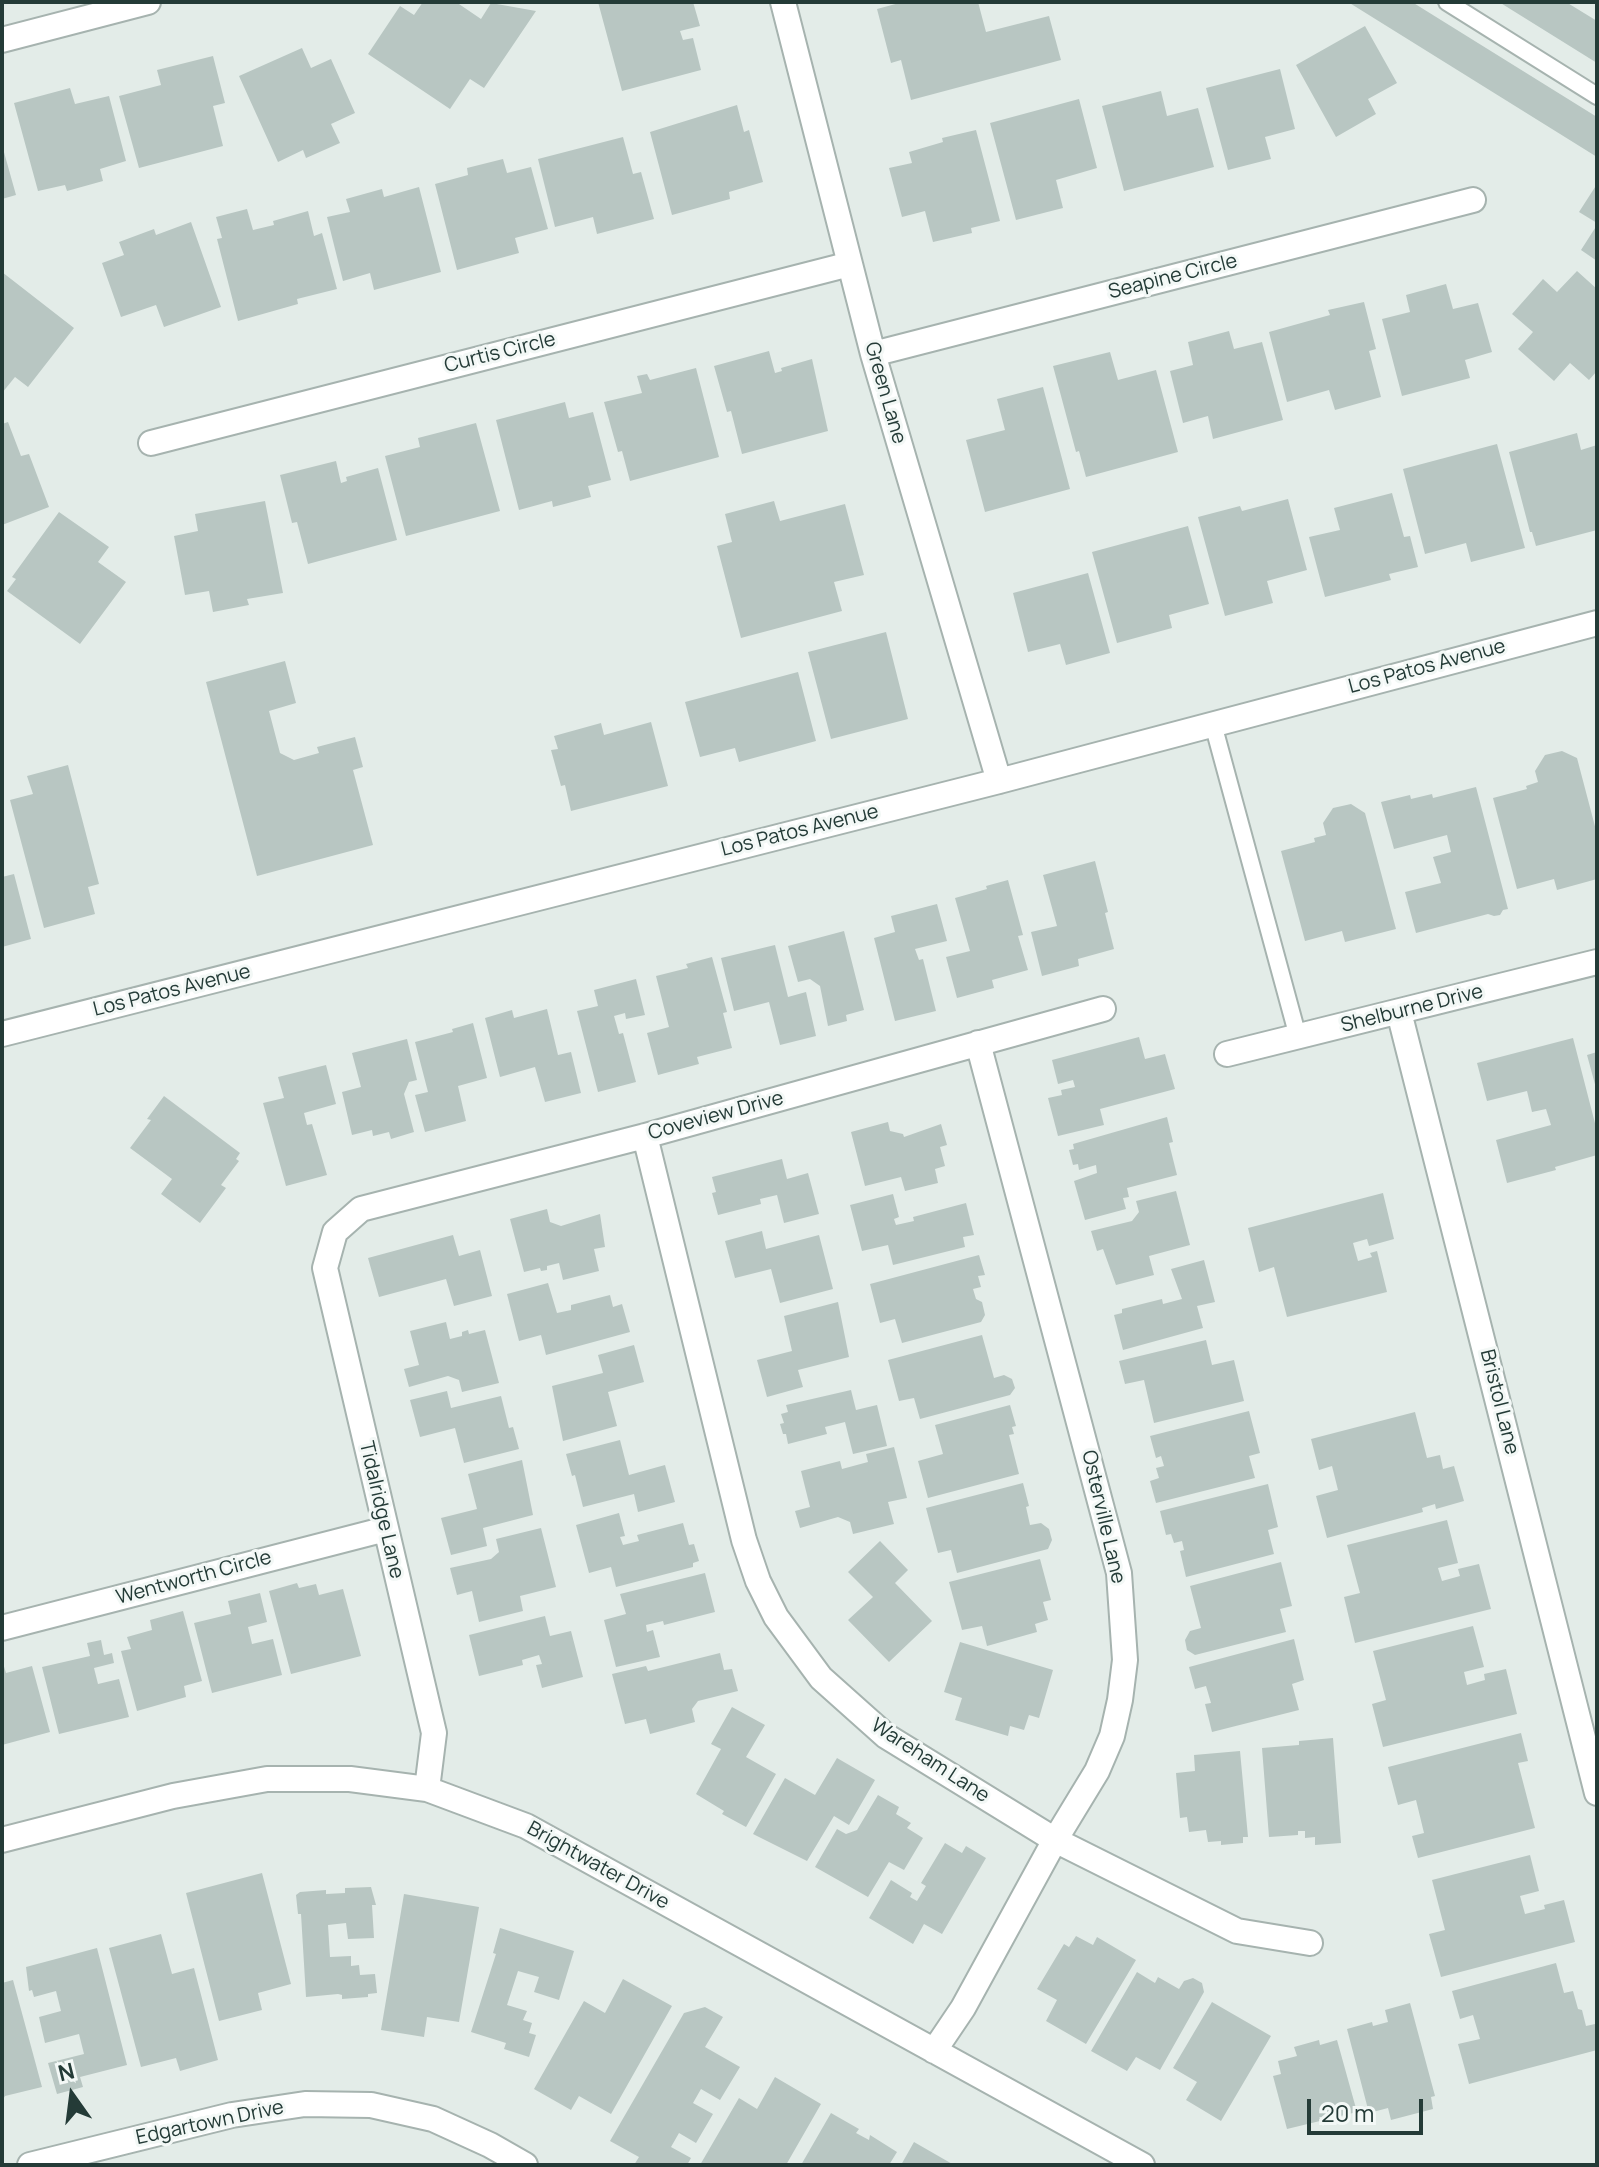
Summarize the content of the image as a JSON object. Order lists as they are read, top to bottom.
{
  "streets": {
    "street": [
      "Seapine Circle",
      "Curtis Circle",
      "Green Lane",
      "Los Patos Avenue",
      "Shelburne Drive",
      "Coveview Drive",
      "Bristol Lane",
      "Tidalridge Lane",
      "Osterville Lane",
      "Wentworth Circle",
      "Wareham Lane",
      "Brightwater Drive",
      "Edgartown Drive"
    ]
  },
  "crossings": [
    ["Seapine Circle", "Green Lane"],
    ["Curtis Circle", "Green Lane"],
    ["Green Lane", "Los Patos Avenue"],
    ["Shelburne Drive", "Bristol Lane"],
    ["Coveview Drive", "Tidalridge Lane"],
    ["Coveview Drive", "Osterville Lane"],
    ["Coveview Drive", "Wareham Lane"],
    ["Tidalridge Lane", "Wentworth Circle"],
    ["Tidalridge Lane", "Brightwater Drive"],
    ["Osterville Lane", "Wareham Lane"],
    ["Osterville Lane", "Brightwater Drive"]
  ],
  "scale_bar": "20 m",
  "north": "top"
}
